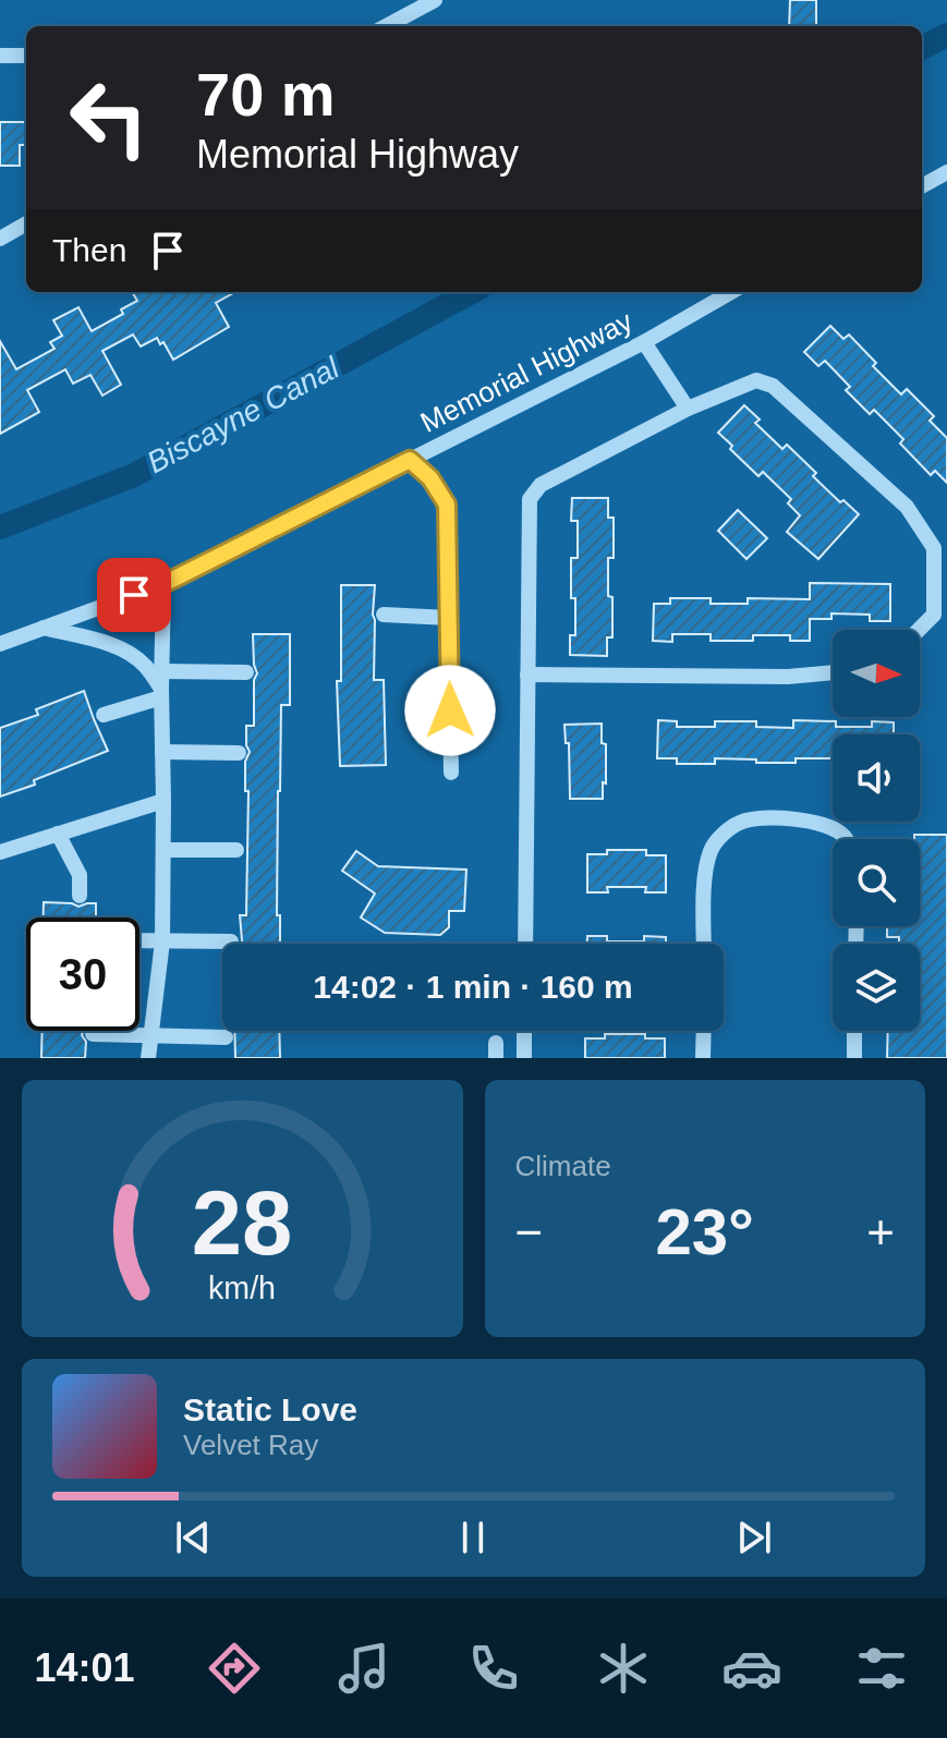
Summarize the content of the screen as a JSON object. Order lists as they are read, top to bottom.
{
  "streets": {
    "street": ["Memorial Highway"]
  },
  "water": ["Biscayne Canal"],
  "north": "right",
  "page": {
    "turn": ["70 m", "Memorial Highway"],
    "then": "Then",
    "limit": "30",
    "trip": "14:02 · 1 min · 160 m",
    "tile": "Climate",
    "heat": ["−", "23°", "+"],
    "song": ["Static Love", "Velvet Ray"],
    "tabs": "14:01",
    "gauge": ["28", "km/h"]
  }
}
